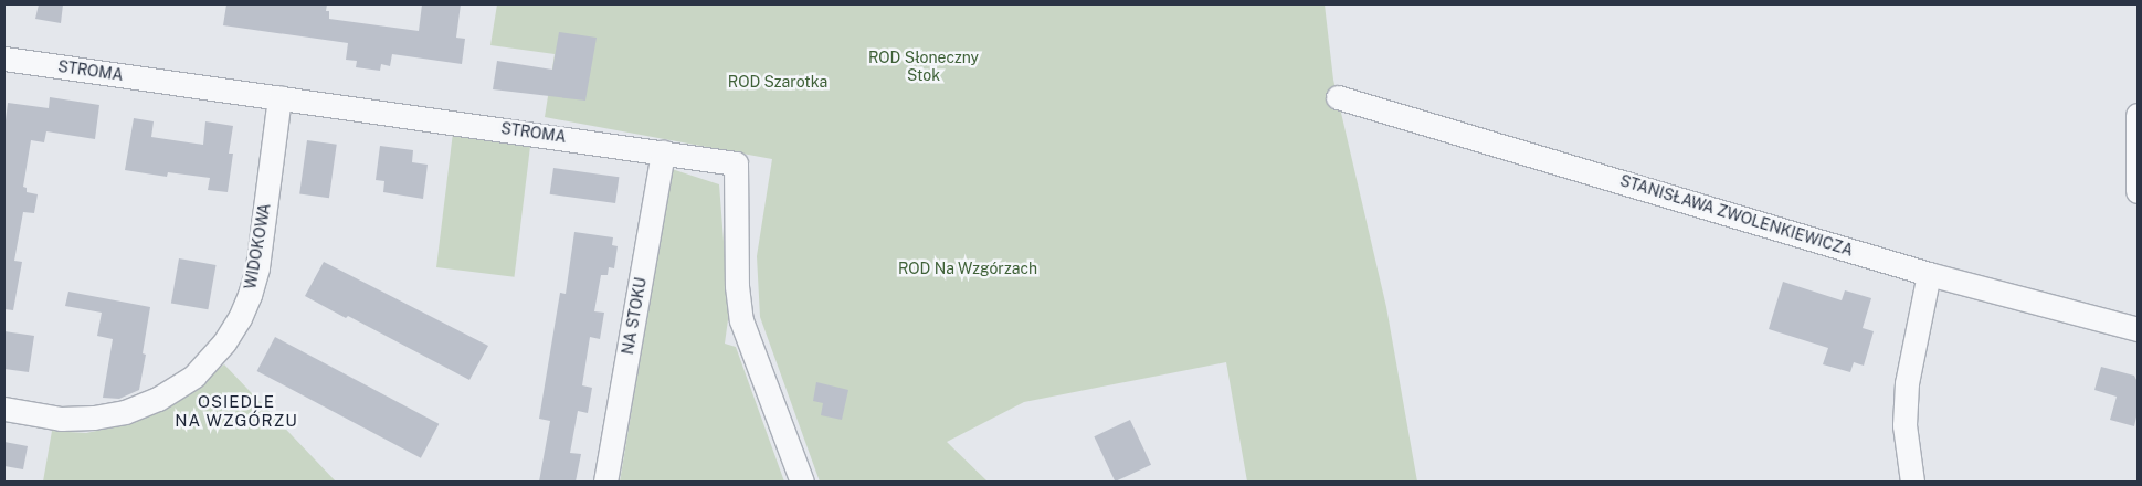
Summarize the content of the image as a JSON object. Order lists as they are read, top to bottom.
{
  "streets": {
    "street": [
      "STROMA",
      "STANISŁAWA ZWOLENKIEWICZA",
      "WIDOKOWA",
      "NA STOKU"
    ]
  },
  "crossings": [
    ["STROMA", "WIDOKOWA"],
    ["STROMA", "NA STOKU"]
  ],
  "districts": ["OSIEDLE NA WZGÓRZU"],
  "parks": ["ROD Słoneczny Stok", "ROD Szarotka", "ROD Na Wzgórzach"]
}
